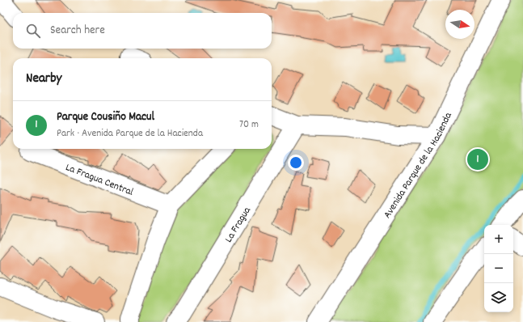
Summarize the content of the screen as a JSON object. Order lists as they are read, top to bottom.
{
  "streets": {
    "street": ["Avenida Parque de la Hacienda", "La Fragua Central", "La Fragua"]
  },
  "north": "right",
  "page": {
    "search": "Search here",
    "heading": "Nearby",
    "list": [
      {
        "mark": "1",
        "name": "Parque Cousiño Macul",
        "note": "Park · Avenida Parque de la Hacienda",
        "value": "70 m"
      }
    ],
    "pins": "1",
    "map_buttons": ["+", "−"]
  }
}
